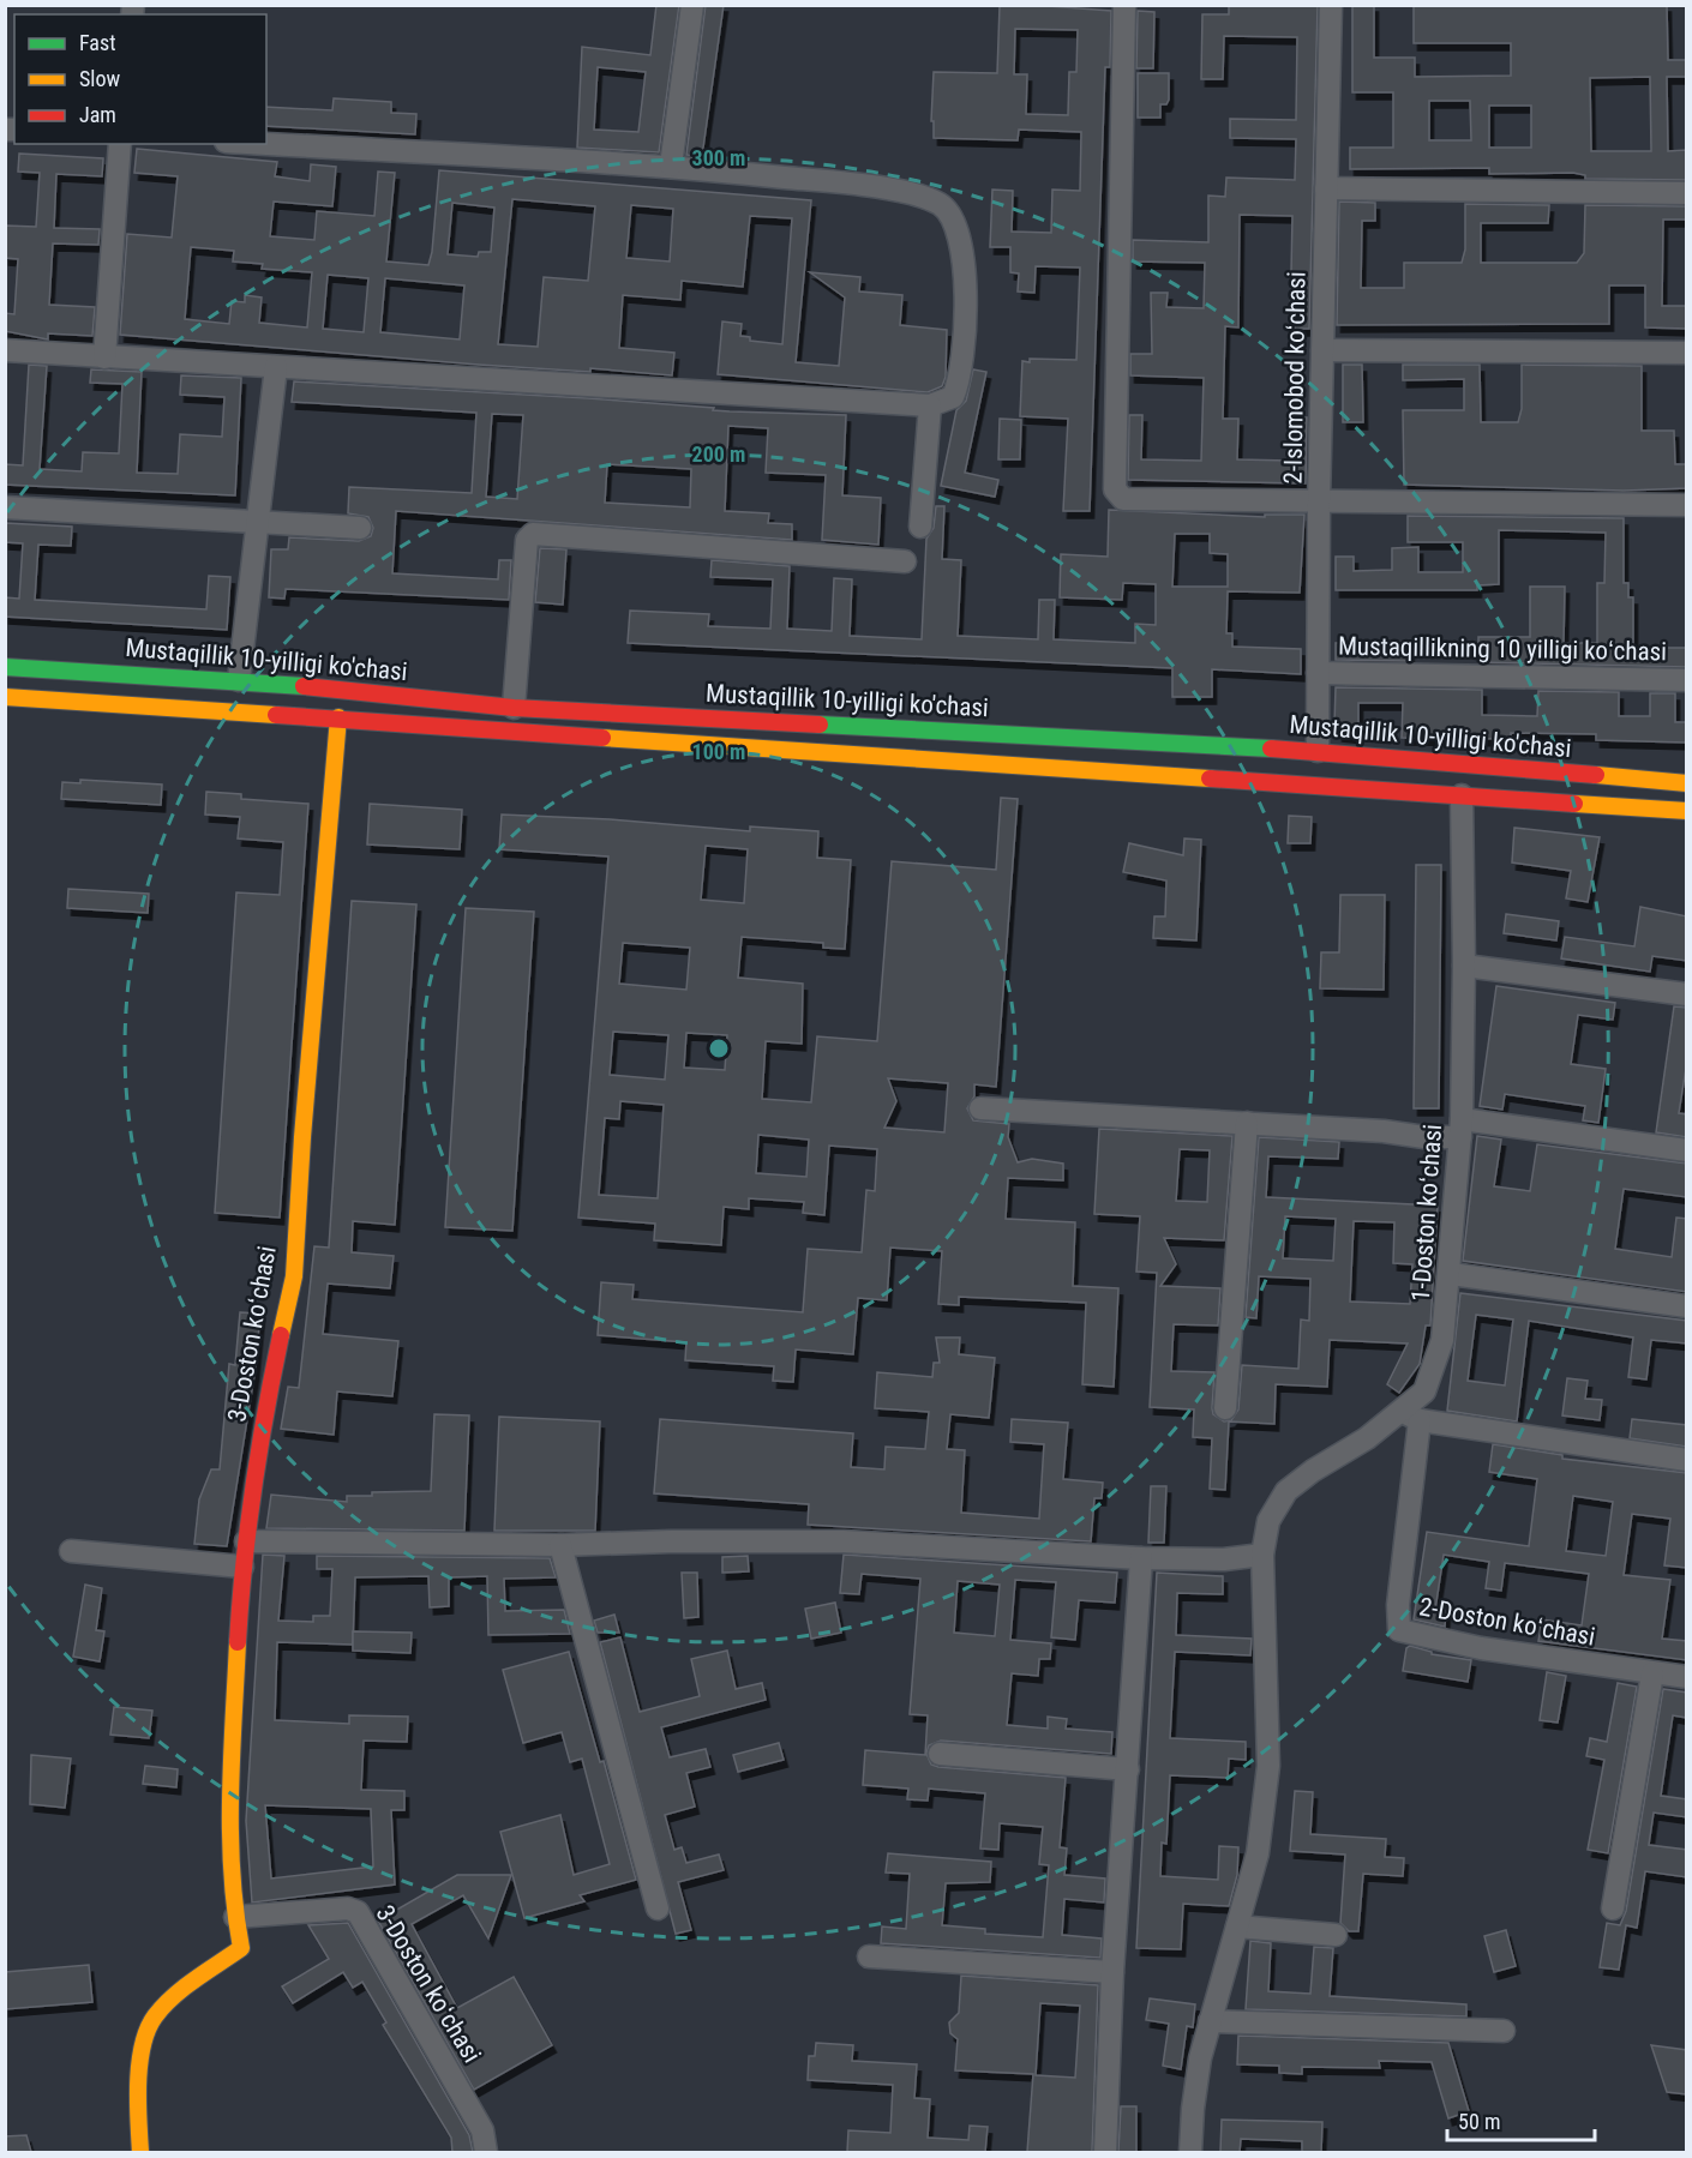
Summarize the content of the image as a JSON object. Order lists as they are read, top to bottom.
{
  "streets": {
    "main road": ["Mustaqillik 10-yilligi ko'chasi", "3-Doston koʻchasi"],
    "street": [
      "2-Islomobod koʻchasi",
      "Mustaqillikning 10 yilligi koʻchasi",
      "1-Doston koʻchasi",
      "2-Doston koʻchasi"
    ]
  },
  "crossings": [
    ["2-Islomobod koʻchasi", "Mustaqillikning 10 yilligi koʻchasi"],
    ["2-Islomobod koʻchasi", "Mustaqillik 10-yilligi ko'chasi"],
    ["Mustaqillik 10-yilligi ko'chasi", "1-Doston koʻchasi"],
    ["Mustaqillik 10-yilligi ko'chasi", "3-Doston koʻchasi"],
    ["1-Doston koʻchasi", "2-Doston koʻchasi"]
  ],
  "legend": ["Fast", "Slow", "Jam"],
  "scale_bar": "50 m",
  "rings": ["300 m", "200 m", "100 m"]
}
